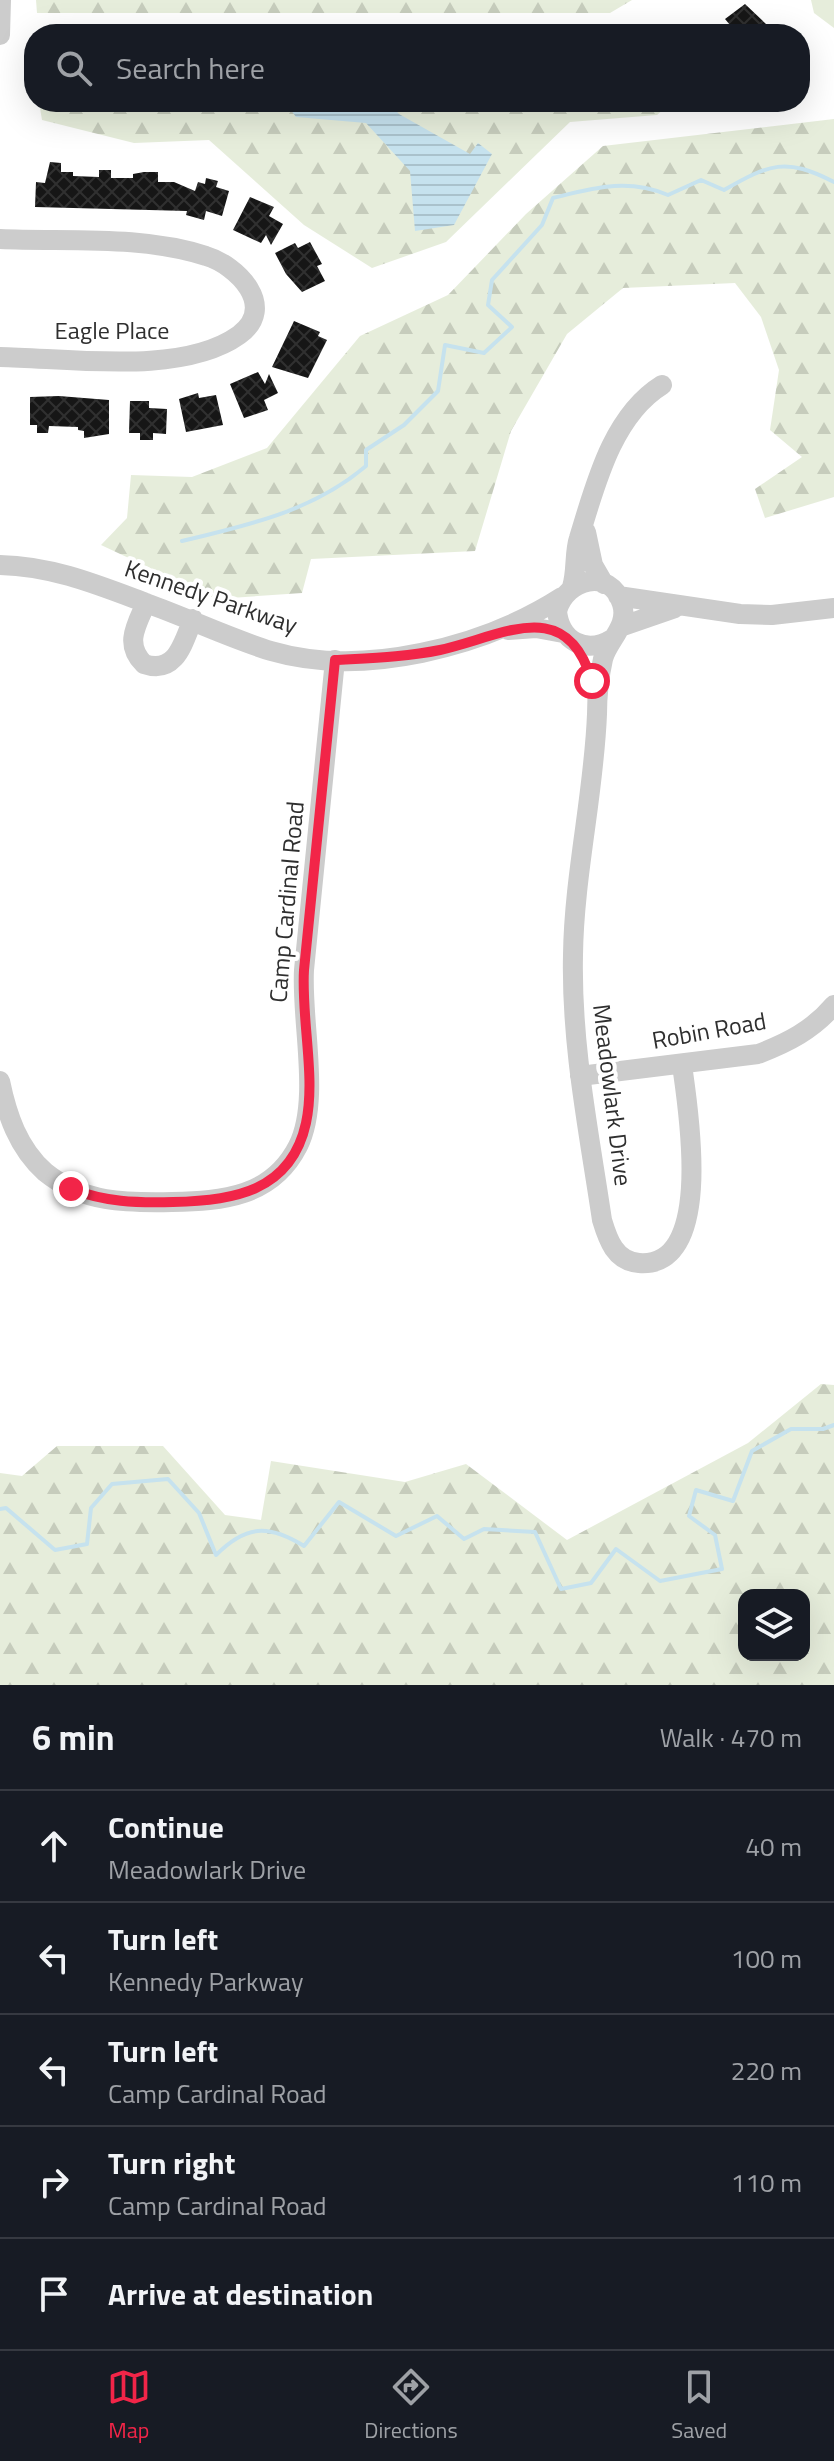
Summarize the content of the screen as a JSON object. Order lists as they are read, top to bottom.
{
  "streets": {
    "street": [
      "Eagle Place",
      "Kennedy Parkway",
      "Camp Cardinal Road",
      "Robin Road",
      "Meadowlark Drive"
    ]
  },
  "crossings": [
    ["Kennedy Parkway", "Camp Cardinal Road"],
    ["Kennedy Parkway", "Meadowlark Drive"],
    ["Robin Road", "Meadowlark Drive"]
  ],
  "page": {
    "search": "Search here",
    "heading": ["6 min", "Walk · 470 m"],
    "list": [
      ["Continue", "Meadowlark Drive", "40 m"],
      ["Turn left", "Kennedy Parkway", "100 m"],
      ["Turn left", "Camp Cardinal Road", "220 m"],
      ["Turn right", "Camp Cardinal Road", "110 m"],
      "Arrive at destination"
    ],
    "nav": ["Map", "Directions", "Saved"]
  }
}
